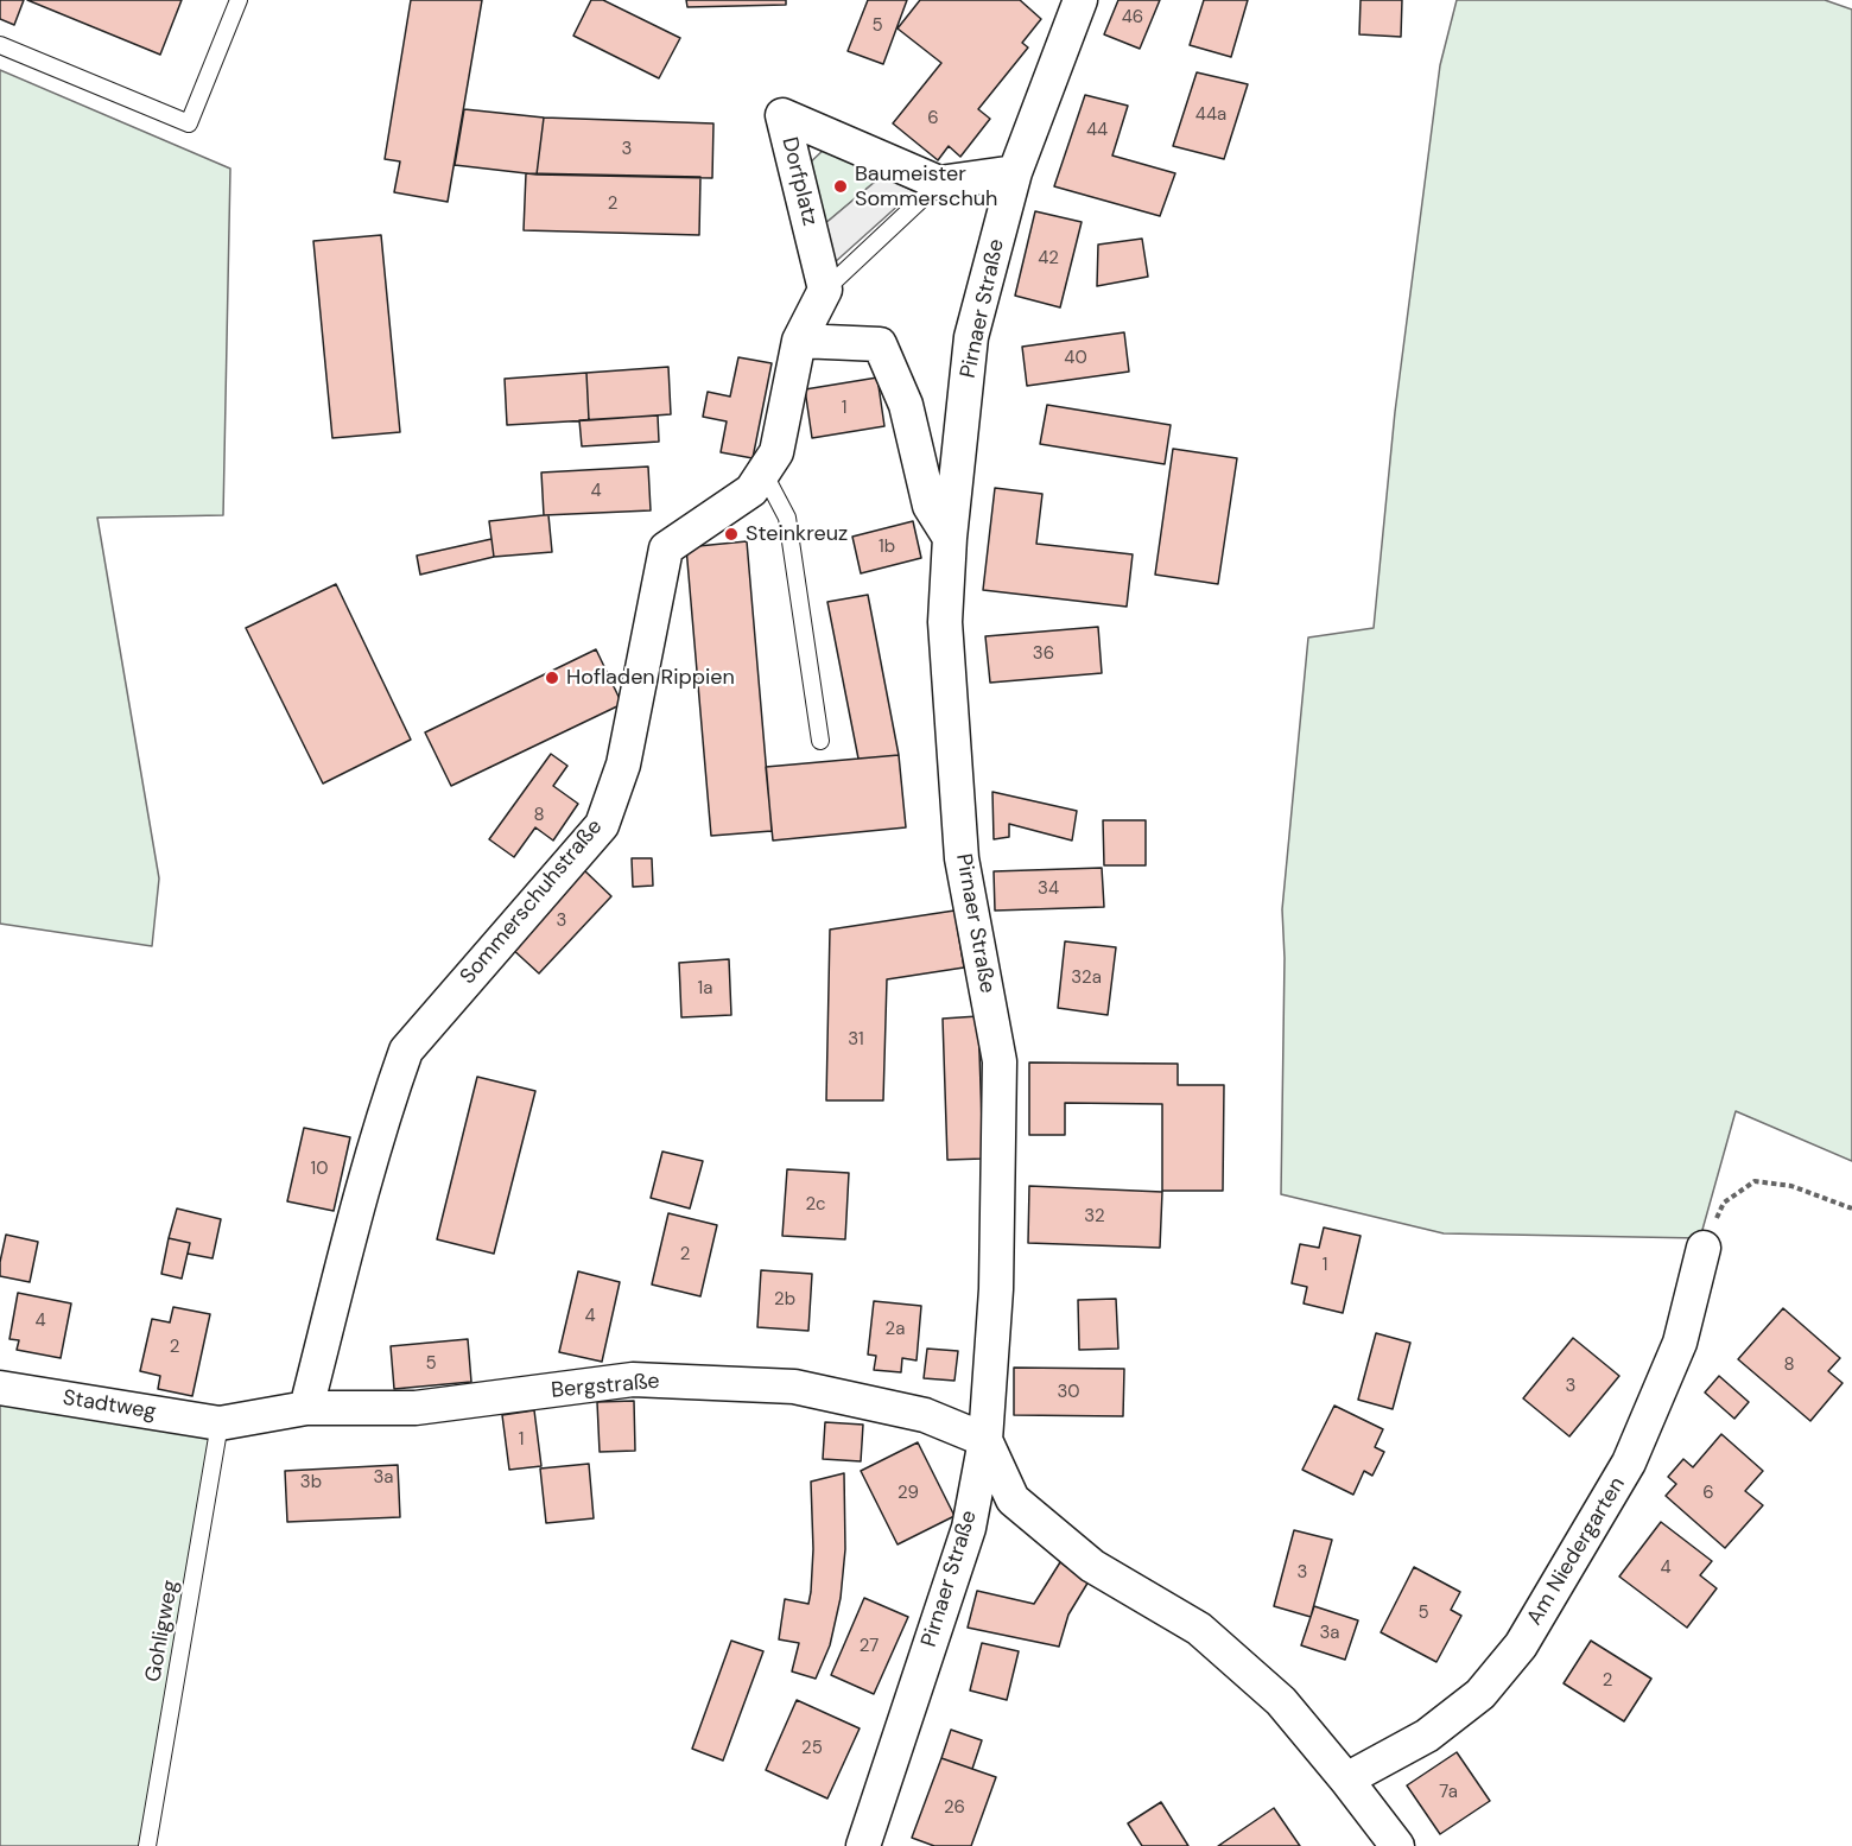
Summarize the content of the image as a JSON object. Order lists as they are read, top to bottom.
{
  "streets": {
    "street": [
      "Dorfplatz",
      "Pirnaer Straße",
      "Sommerschuhstraße",
      "Bergstraße",
      "Stadtweg",
      "Am Niedergarten"
    ],
    "lane": ["Gohligweg"]
  },
  "crossings": [
    ["Pirnaer Straße", "Bergstraße"],
    ["Sommerschuhstraße", "Bergstraße"],
    ["Bergstraße", "Stadtweg"],
    ["Bergstraße", "Gohligweg"],
    ["Stadtweg", "Gohligweg"]
  ],
  "places": ["Baumeister Sommerschuh", "Steinkreuz", "Hofladen Rippien"],
  "house_numbers": [
    "46",
    "5",
    "44a",
    "6",
    "44",
    "3",
    "2",
    "42",
    "40",
    "1",
    "4",
    "1b",
    "36",
    "8",
    "34",
    "3",
    "32a",
    "1a",
    "31",
    "10",
    "2c",
    "32",
    "2",
    "1",
    "2b",
    "4",
    "4",
    "2a",
    "2",
    "5",
    "8",
    "3",
    "30",
    "1",
    "3a",
    "3b",
    "29",
    "6",
    "4",
    "3",
    "5",
    "3a",
    "27",
    "2",
    "25",
    "7a",
    "26"
  ]
}
